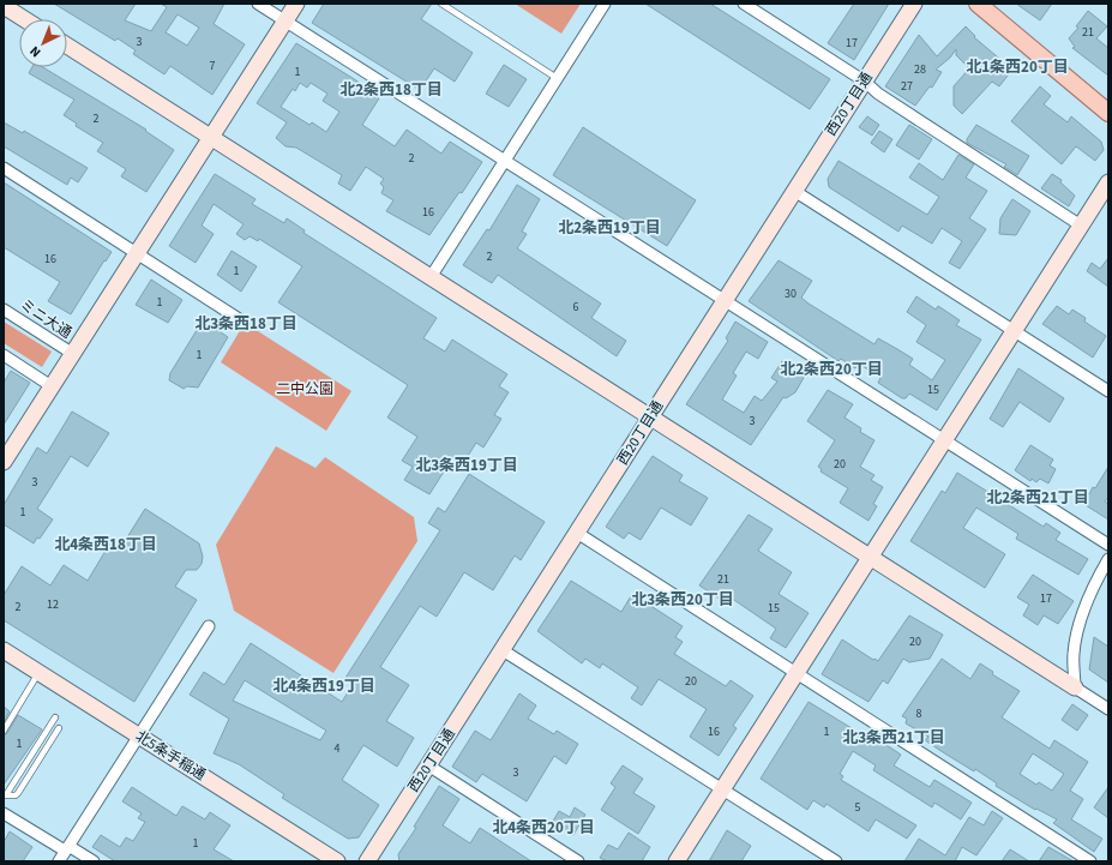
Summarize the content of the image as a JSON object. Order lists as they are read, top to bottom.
{
  "streets": {
    "street": ["西20丁目通", "ミニ大通", "北5条手稲通"]
  },
  "districts": [
    "北1条西20丁目",
    "北2条西18丁目",
    "北2条西19丁目",
    "北3条西18丁目",
    "北2条西20丁目",
    "北3条西19丁目",
    "北2条西21丁目",
    "北4条西18丁目",
    "北3条西20丁目",
    "北4条西19丁目",
    "北3条西21丁目",
    "北4条西20丁目"
  ],
  "parks": ["二中公園"],
  "house_numbers": [
    "21",
    "3",
    "17",
    "7",
    "28",
    "1",
    "27",
    "2",
    "2",
    "16",
    "2",
    "16",
    "1",
    "30",
    "1",
    "6",
    "1",
    "15",
    "3",
    "20",
    "3",
    "1",
    "21",
    "17",
    "12",
    "2",
    "15",
    "20",
    "20",
    "8",
    "16",
    "1",
    "1",
    "4",
    "3",
    "5",
    "1"
  ],
  "north": "bottom left"
}
